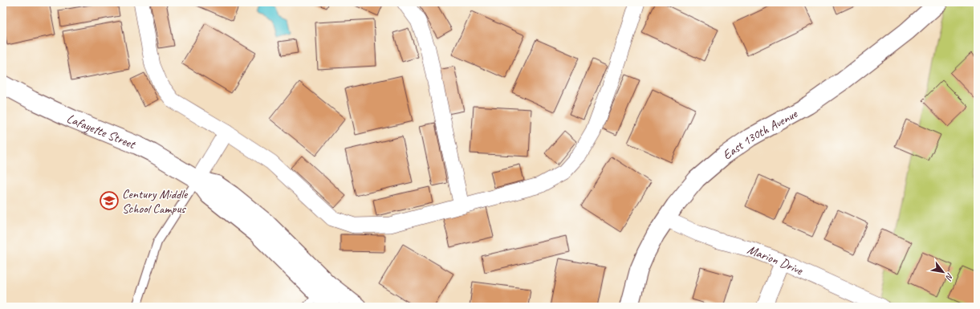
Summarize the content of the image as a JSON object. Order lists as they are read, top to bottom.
{
  "streets": {
    "street": ["Lafayette Street", "East 130th Avenue", "Marion Drive"]
  },
  "crossings": [
    ["East 130th Avenue", "Marion Drive"]
  ],
  "places": {
    "school or university": ["Century Middle School Campus"]
  },
  "north": "bottom right"
}
